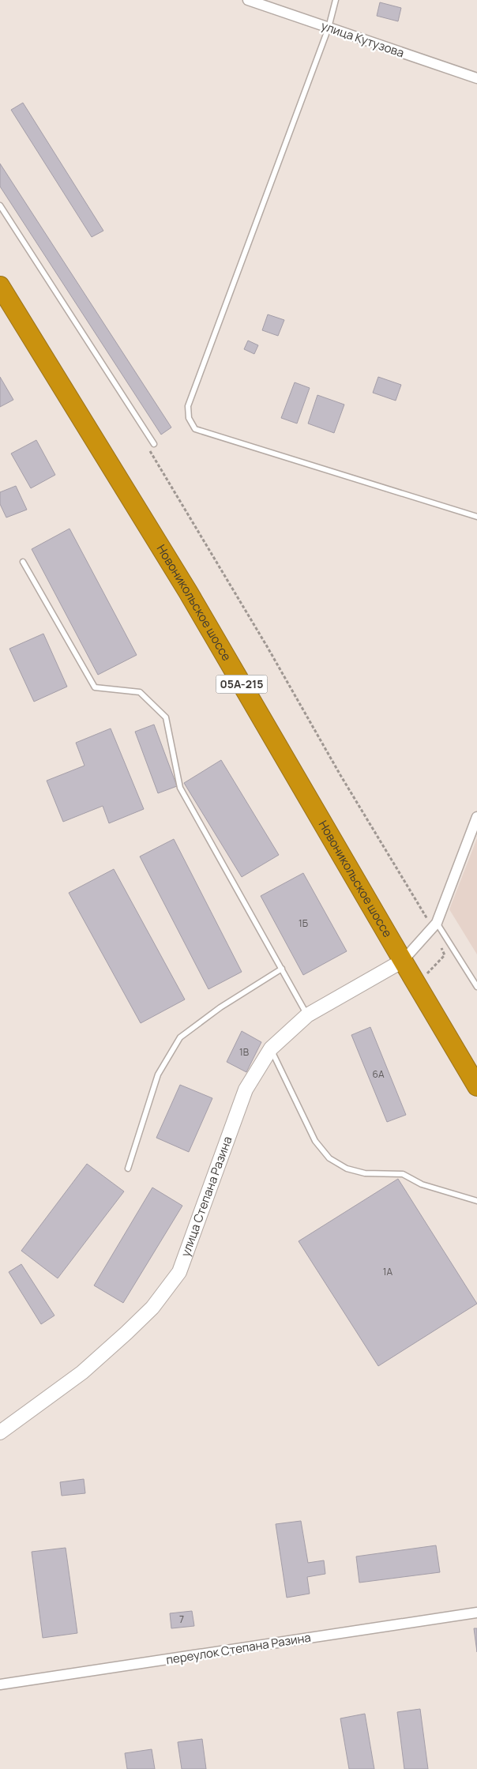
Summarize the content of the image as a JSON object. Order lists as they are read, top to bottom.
{
  "streets": {
    "highway": ["Новоникольское шоссе", "05А-215"],
    "street": ["улица Кутузова", "улица Степана Разина", "переулок Степана Разина"]
  },
  "crossings": [
    ["Новоникольское шоссе", "улица Степана Разина"]
  ],
  "house_numbers": [
    "1Б",
    "1В",
    "6А",
    "1А",
    "7"
  ]
}
